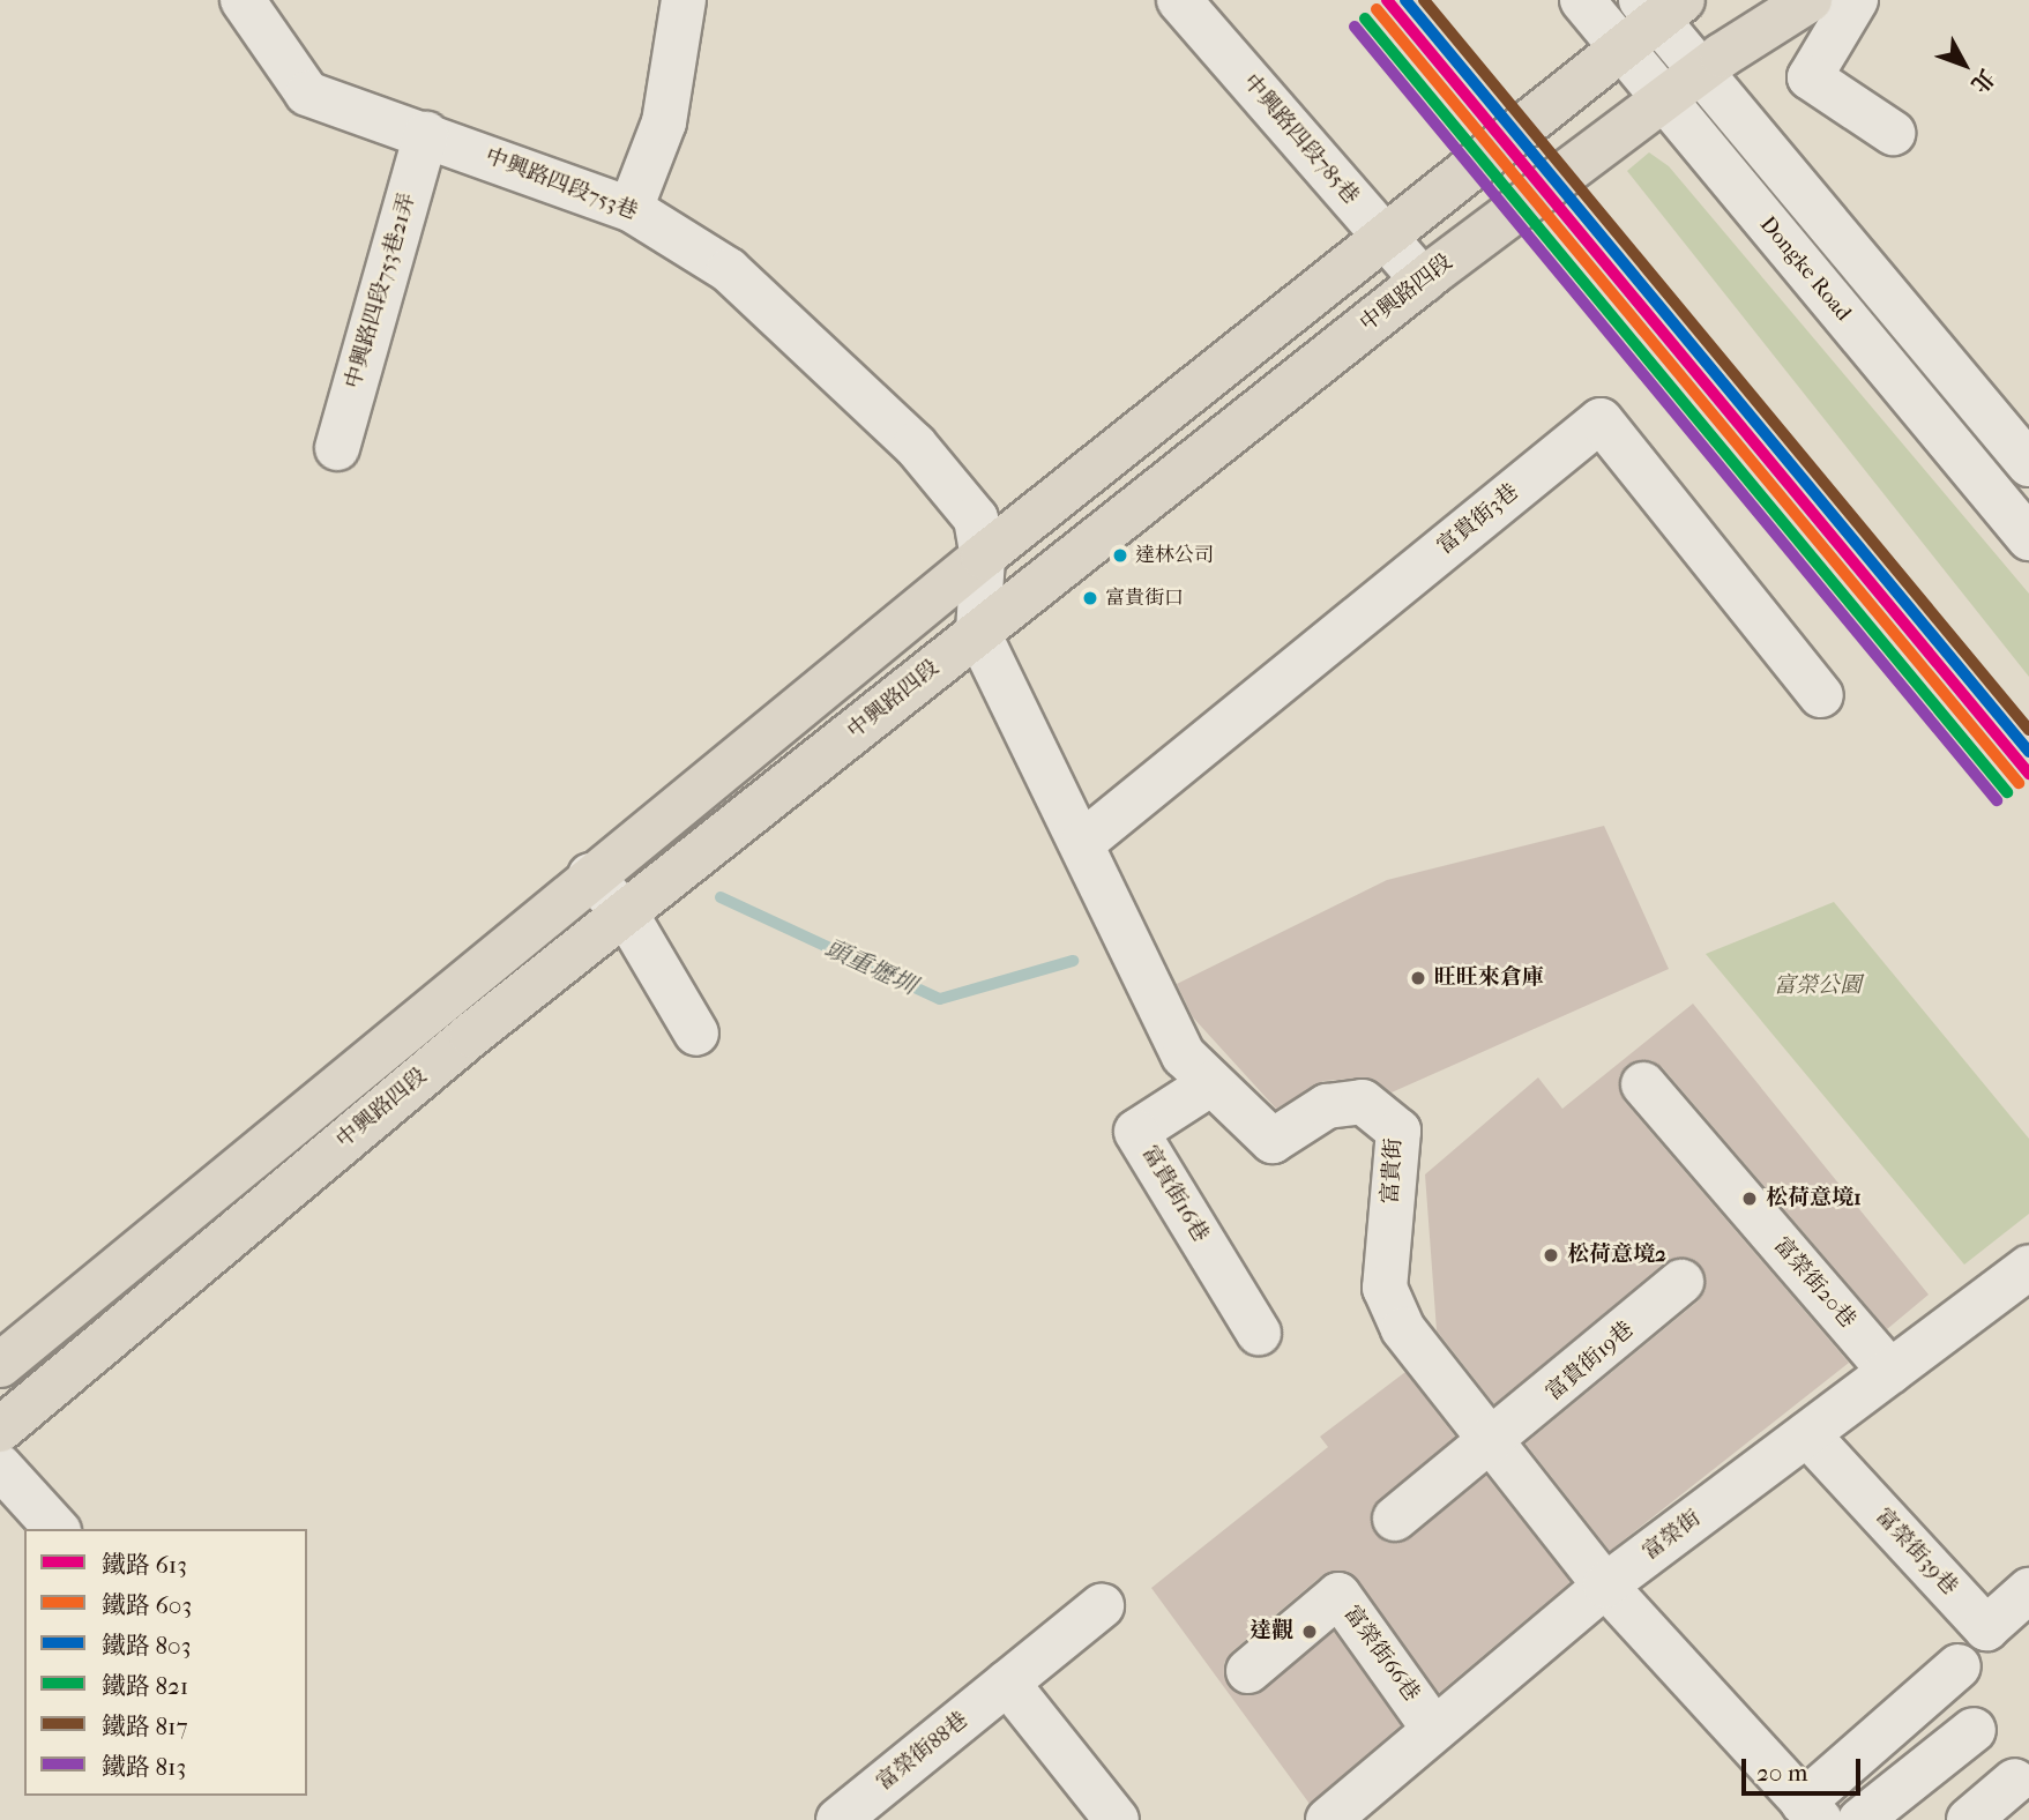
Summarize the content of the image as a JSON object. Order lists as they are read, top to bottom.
{
  "streets": {
    "main road": ["中興路四段"],
    "street": [
      "中興路四段785巷",
      "中興路四段753巷",
      "Dongke Road",
      "中興路四段753巷21弄",
      "富貴街3巷",
      "富貴街",
      "富貴街16巷",
      "富榮街20巷",
      "富貴街19巷",
      "富榮街",
      "富榮街39巷",
      "富榮街66巷",
      "富榮街88巷"
    ]
  },
  "crossings": [
    ["中興路四段785巷", "中興路四段"],
    ["中興路四段753巷", "中興路四段753巷21弄"],
    ["中興路四段753巷", "富貴街"],
    ["Dongke Road", "中興路四段"],
    ["中興路四段", "富貴街"],
    ["富貴街3巷", "富貴街"],
    ["富貴街", "富貴街16巷"],
    ["富貴街", "富貴街19巷"],
    ["富貴街", "富榮街"],
    ["富榮街20巷", "富榮街"],
    ["富榮街", "富榮街39巷"],
    ["富榮街", "富榮街66巷"]
  ],
  "water": ["頭重壢圳"],
  "parks": ["富榮公園"],
  "places": [
    "達林公司",
    "富貴街口",
    "旺旺來倉庫",
    "松荷意境1",
    "松荷意境2",
    "達觀"
  ],
  "lines": [
    "rail line 613",
    "rail line 803",
    "rail line 817",
    "rail line 603",
    "rail line 821",
    "rail line 813"
  ],
  "legend": [
    "鐵路 613",
    "鐵路 603",
    "鐵路 803",
    "鐵路 821",
    "鐵路 817",
    "鐵路 813"
  ],
  "scale_bar": "20 m",
  "north": "bottom right"
}
